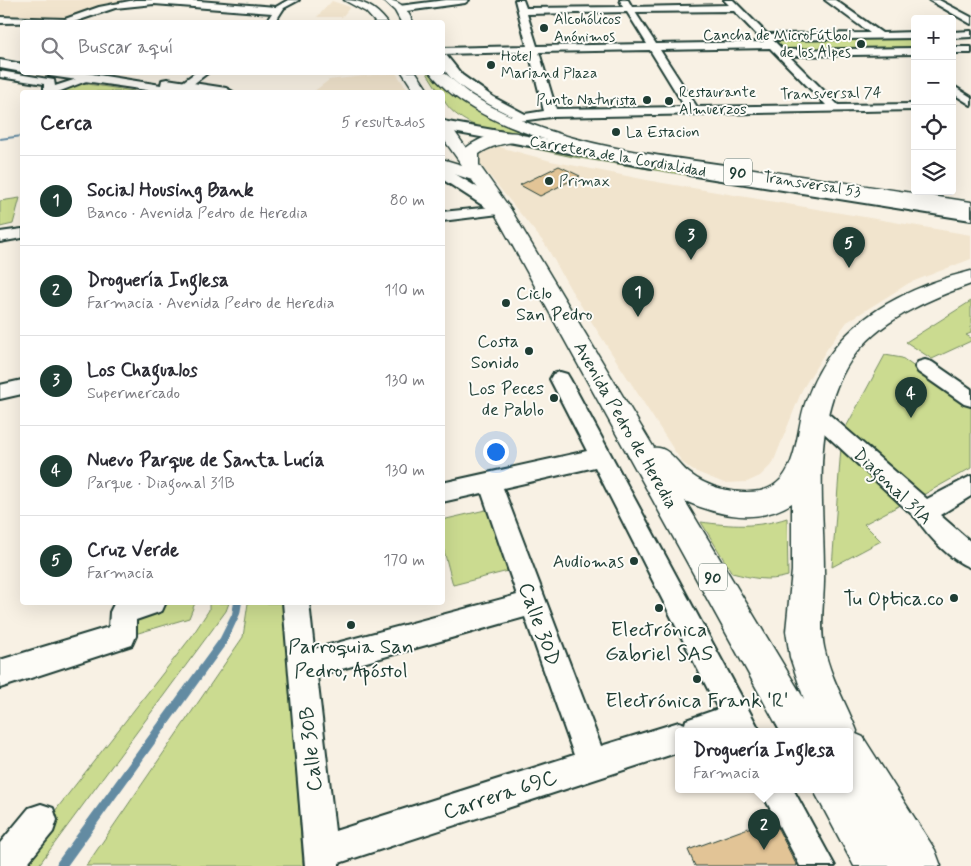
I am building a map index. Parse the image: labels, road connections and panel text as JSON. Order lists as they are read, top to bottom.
{
  "streets": {
    "highway": ["90", "Transversal 53", "Avenida Pedro de Heredia"],
    "main road": ["Carretera de la Cordialidad"],
    "street": [
      "Transversal 74",
      "Diagonal 31A",
      "Calle 30D",
      "Calle 30B",
      "Carrera 69C"
    ]
  },
  "crossings": [
    ["Transversal 74", "Transversal 53"],
    ["Carretera de la Cordialidad", "Transversal 53"],
    ["Calle 30D", "Carrera 69C"],
    ["Calle 30B", "Carrera 69C"]
  ],
  "places": [
    "Alcohólicos Anónimos",
    "Cancha de MicroFútbol de los Alpes",
    "Hotel Mariand Plaza",
    "Punto Naturista",
    "Restaurante Almuerzos",
    "La Estacion",
    "Primax",
    "Ciclo San Pedro",
    "Costa Sonido",
    "Los Peces de Pablo",
    "Audiomas",
    "Tu Optica.co",
    "Electrónica Gabriel SAS",
    "Parroquia San Pedro, Apóstol",
    "Electrónica Frank 'R'"
  ],
  "page": {
    "map_buttons": ["+", "−"],
    "search": "Buscar aquí",
    "heading": ["Cerca", "5 resultados"],
    "list": [
      {
        "mark": "1",
        "name": "Social Housing Bank",
        "note": "Banco · Avenida Pedro de Heredia",
        "value": "80 m"
      },
      {
        "mark": "2",
        "name": "Droguería Inglesa",
        "note": "Farmacia · Avenida Pedro de Heredia",
        "value": "110 m"
      },
      {
        "mark": "3",
        "name": "Los Chagualos",
        "note": "Supermercado",
        "value": "130 m"
      },
      {
        "mark": "4",
        "name": "Nuevo Parque de Santa Lucía",
        "note": "Parque · Diagonal 31B",
        "value": "130 m"
      },
      {
        "mark": "5",
        "name": "Cruz Verde",
        "note": "Farmacia",
        "value": "170 m"
      }
    ],
    "pins": [
      "3",
      "5",
      "1",
      "4",
      "2"
    ],
    "popup": ["Droguería Inglesa", "Farmacia"]
  }
}
